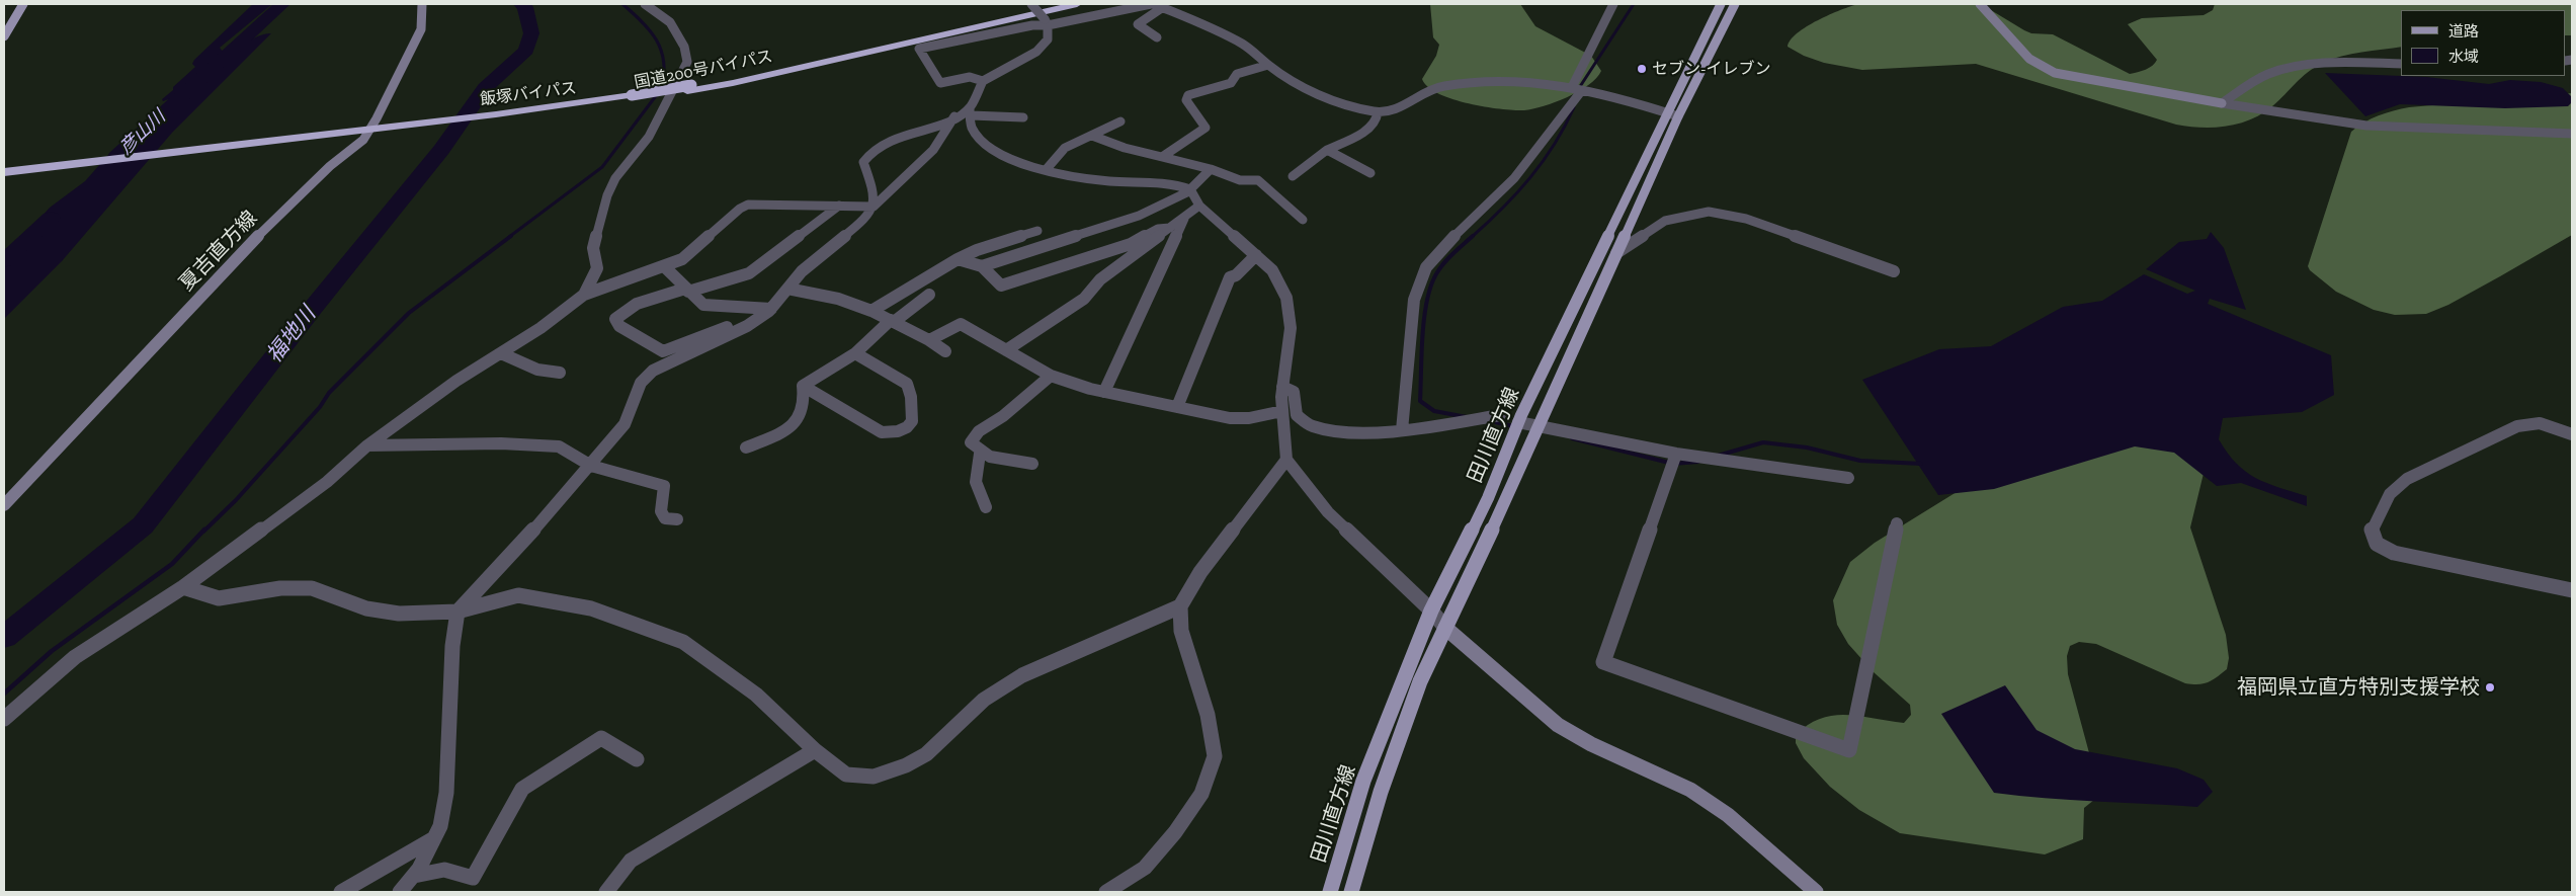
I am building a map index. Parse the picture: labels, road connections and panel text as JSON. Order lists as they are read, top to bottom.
{
  "streets": {
    "highway": ["国道200号バイパス"],
    "main road": ["夏吉直方線", "田川直方線"]
  },
  "crossings": [
    ["国道200号バイパス", "夏吉直方線"]
  ],
  "water": ["彦山川", "福地川"],
  "places": ["セブン-イレブン", "福岡県立直方特別支援学校"],
  "legend": ["道路", "水域"]
}
